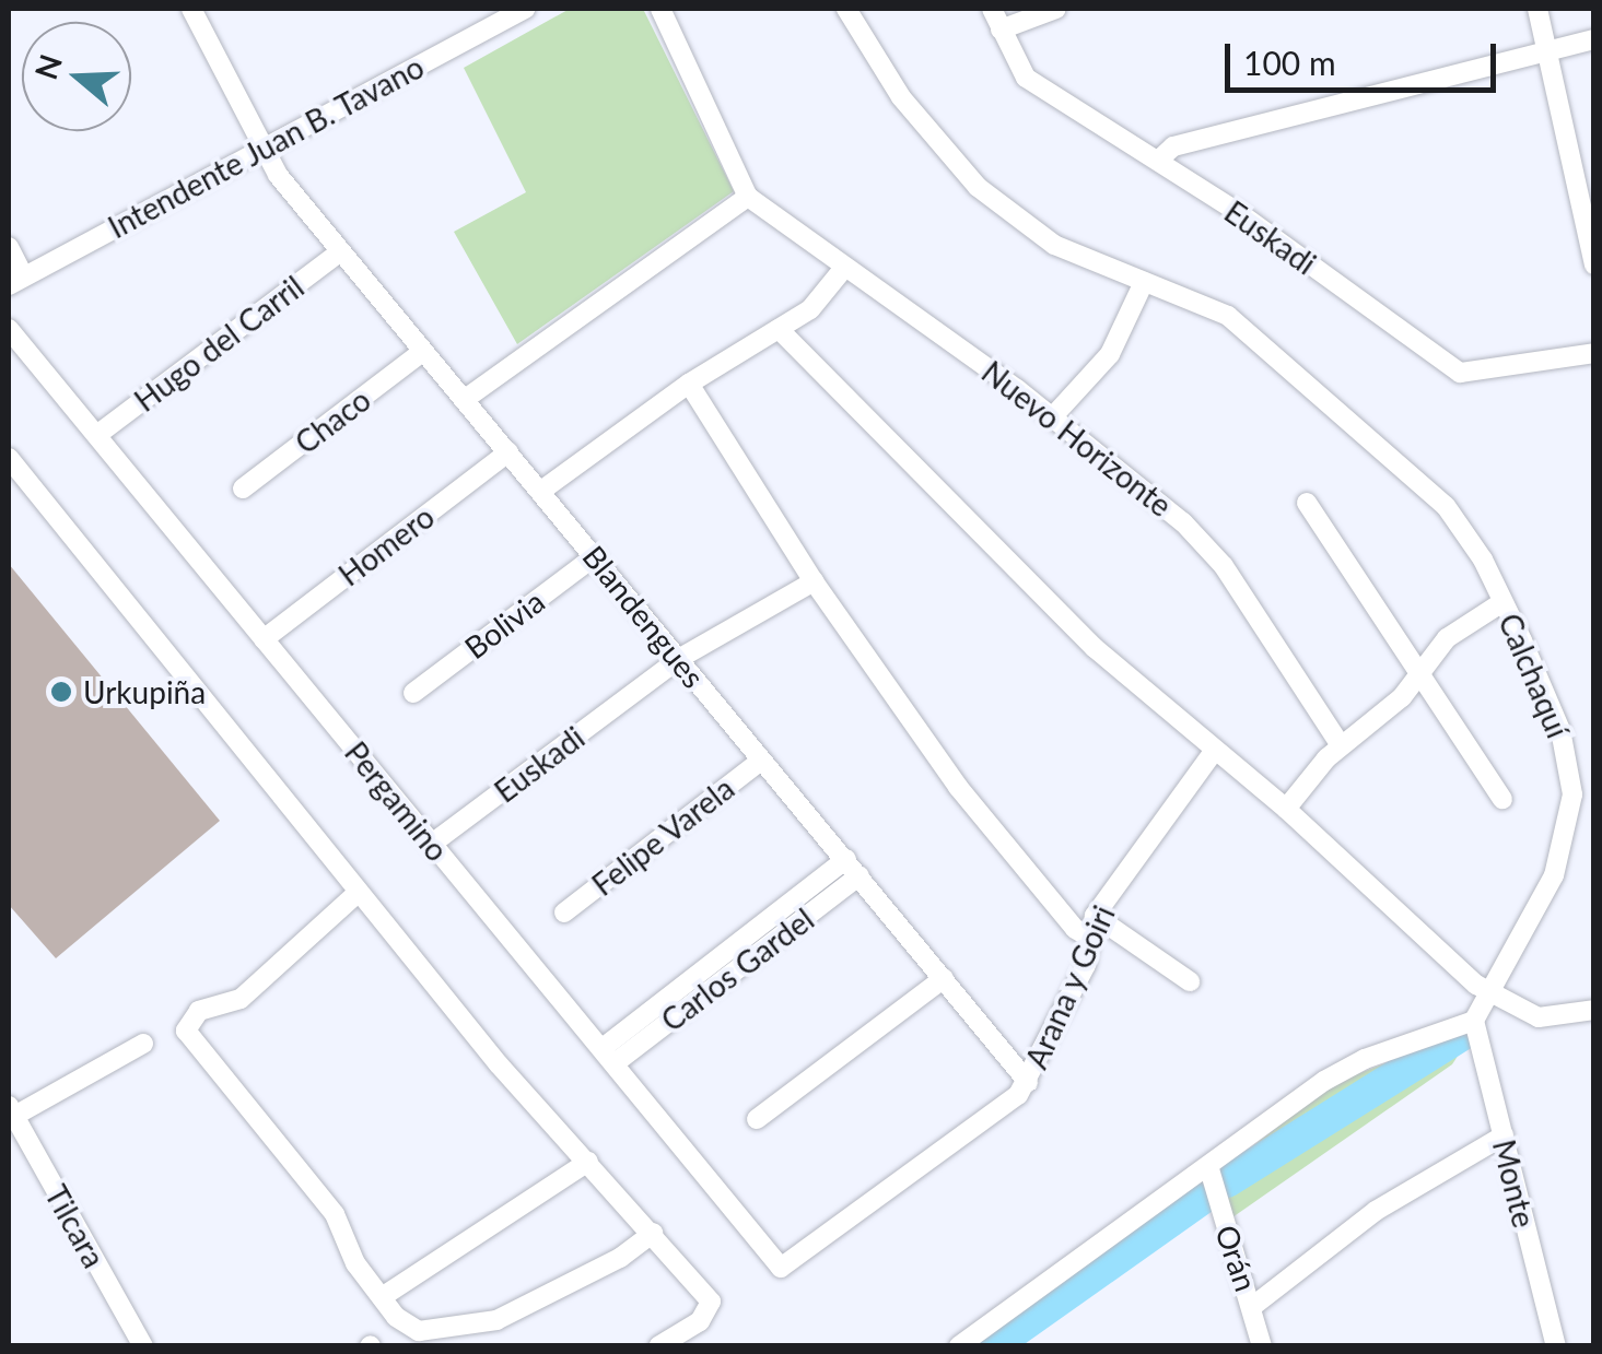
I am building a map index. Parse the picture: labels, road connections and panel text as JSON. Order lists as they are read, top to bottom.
{
  "streets": {
    "street": [
      "Intendente Juan B. Tavano",
      "Euskadi",
      "Hugo del Carril",
      "Chaco",
      "Nuevo Horizonte",
      "Homero",
      "Blandengues",
      "Bolivia",
      "Calchaquí",
      "Pergamino",
      "Felipe Varela",
      "Carlos Gardel",
      "Arana y Goiri",
      "Monte",
      "Tilcara",
      "Orán"
    ]
  },
  "crossings": [
    ["Intendente Juan B. Tavano", "Blandengues"],
    ["Euskadi", "Blandengues"],
    ["Euskadi", "Pergamino"],
    ["Hugo del Carril", "Blandengues"],
    ["Hugo del Carril", "Pergamino"],
    ["Chaco", "Blandengues"],
    ["Homero", "Blandengues"],
    ["Homero", "Pergamino"],
    ["Blandengues", "Bolivia"],
    ["Blandengues", "Felipe Varela"],
    ["Blandengues", "Carlos Gardel"],
    ["Blandengues", "Arana y Goiri"],
    ["Calchaquí", "Monte"],
    ["Pergamino", "Carlos Gardel"],
    ["Pergamino", "Arana y Goiri"]
  ],
  "places": ["Urkupiña"],
  "scale_bar": "100 m",
  "north": "left"
}
